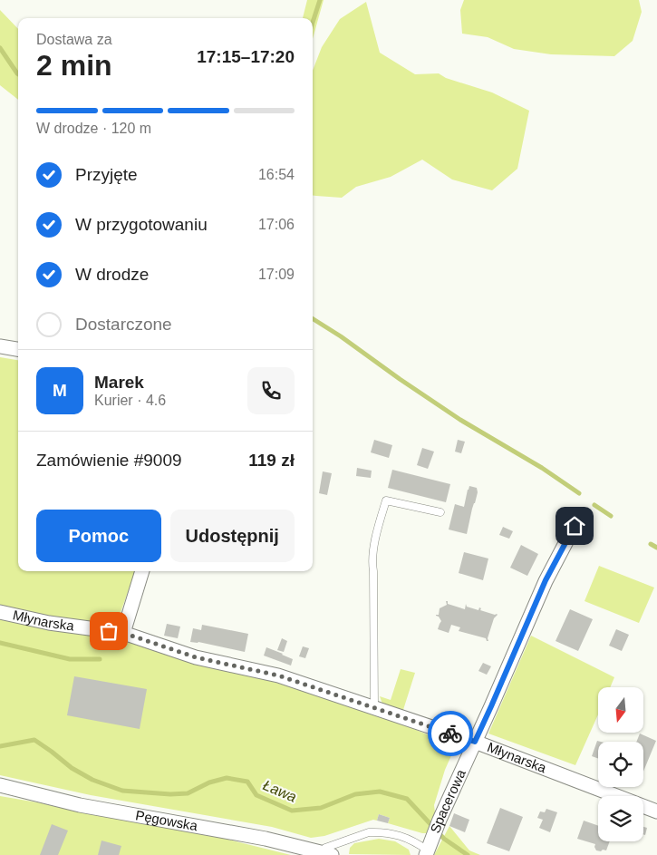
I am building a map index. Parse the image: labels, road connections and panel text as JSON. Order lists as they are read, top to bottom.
{
  "streets": {
    "street": ["Młynarska", "Spacerowa", "Pęgowska"]
  },
  "crossings": [
    ["Młynarska", "Spacerowa"]
  ],
  "water": ["Ława"],
  "north": "bottom",
  "page": {
    "heading": ["2 min", "Dostawa za", "17:15–17:20"],
    "panel": [
      "Marek",
      "Kurier · 4.6",
      "Zamówienie #9009",
      "119 zł"
    ],
    "bar": "W drodze · 120 m",
    "list": [
      ["Przyjęte", "16:54"],
      ["W przygotowaniu", "17:06"],
      ["W drodze", "17:09"],
      "Dostarczone"
    ],
    "round": "M",
    "buttons": ["Pomoc", "Udostępnij"]
  }
}
